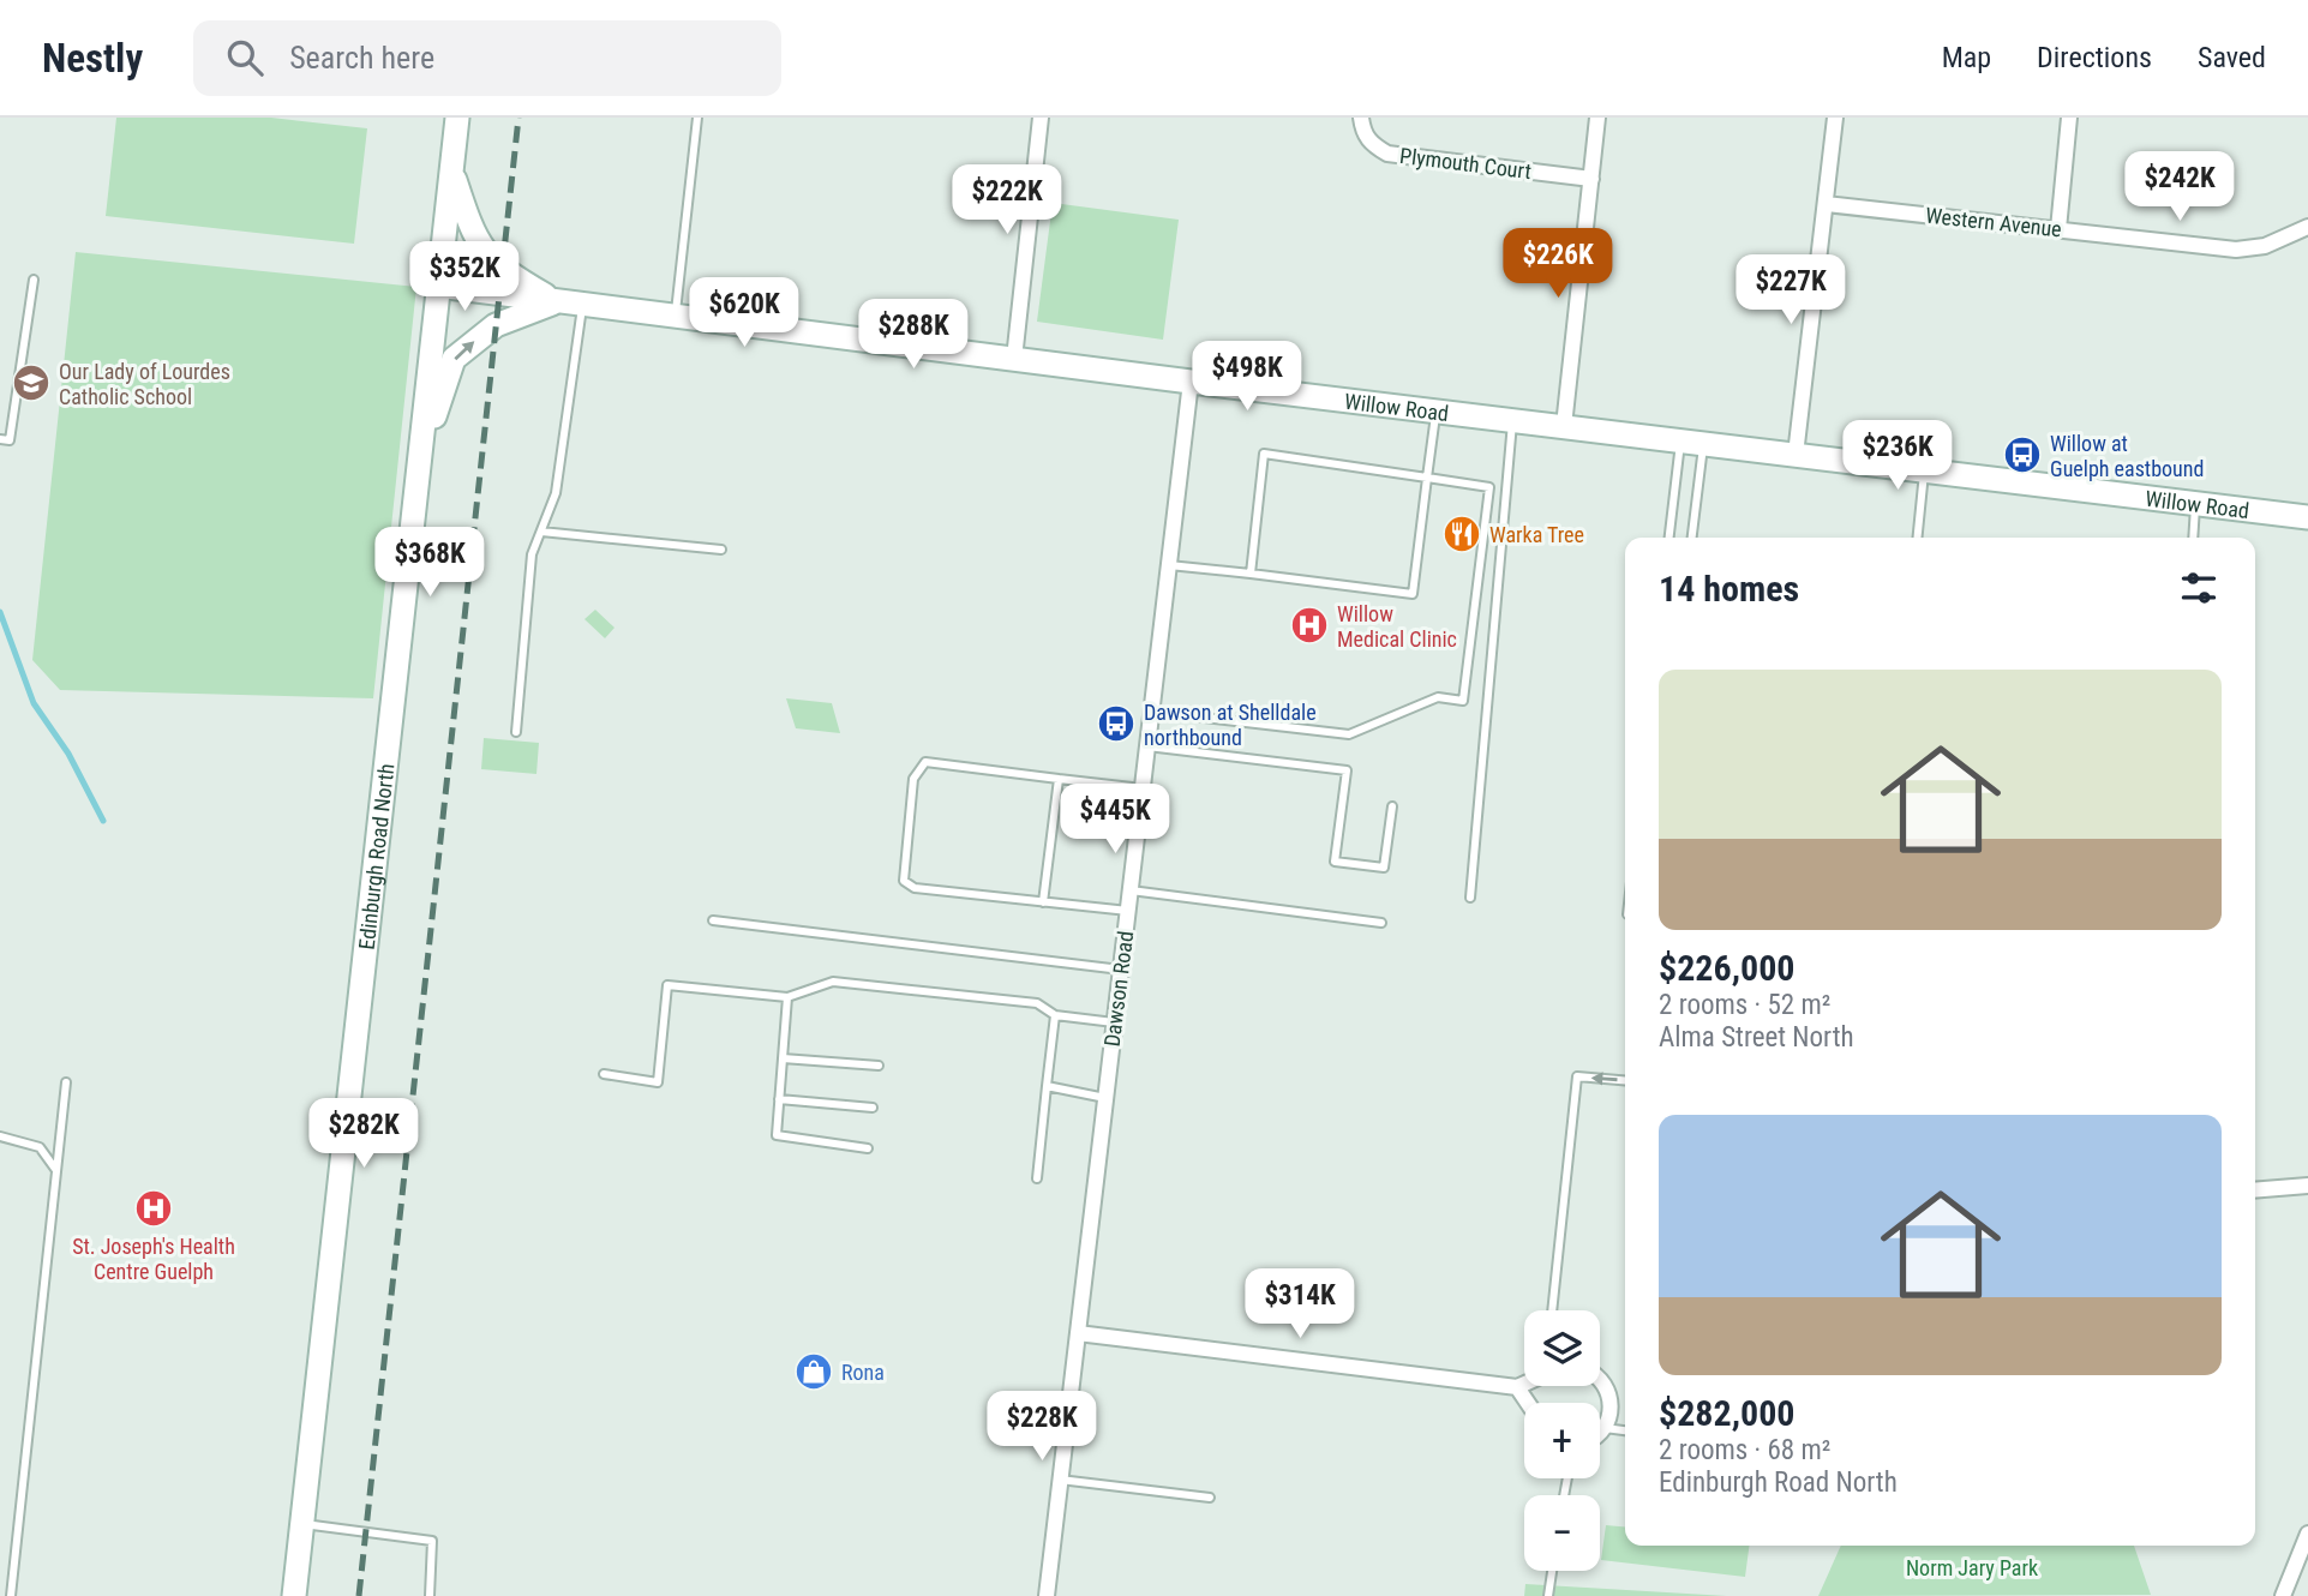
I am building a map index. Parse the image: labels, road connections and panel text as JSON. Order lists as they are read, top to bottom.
{
  "streets": {
    "main road": ["Willow Road", "Edinburgh Road North"],
    "street": ["Plymouth Court", "Western Avenue", "Dawson Road"]
  },
  "crossings": [
    ["Willow Road", "Edinburgh Road North"],
    ["Willow Road", "Dawson Road"]
  ],
  "parks": ["Norm Jary Park"],
  "places": {
    "school or university": ["Our Lady of Lourdes Catholic School"],
    "bus stop": ["Willow at Guelph eastbound", "Dawson at Shelldale northbound"],
    "restaurant": ["Warka Tree"],
    "hospital": ["Willow Medical Clinic", "St. Joseph's Health Centre Guelph"],
    "shop": ["Rona"]
  },
  "page": {
    "header": "Nestly",
    "search": "Search here",
    "nav": ["Map", "Directions", "Saved"],
    "price": [
      "$242K",
      "$222K",
      "$226K",
      "$352K",
      "$227K",
      "$620K",
      "$288K",
      "$498K",
      "$236K",
      "$368K",
      "$445K",
      "$282K",
      "$314K",
      "$228K"
    ],
    "heading": "14 homes",
    "list": [
      {
        "name": "$226,000",
        "note": "2 rooms · 52 m² · Alma Street North"
      },
      {
        "name": "$282,000",
        "note": "2 rooms · 68 m² · Edinburgh Road North"
      }
    ],
    "map_buttons": ["+", "−"]
  }
}
